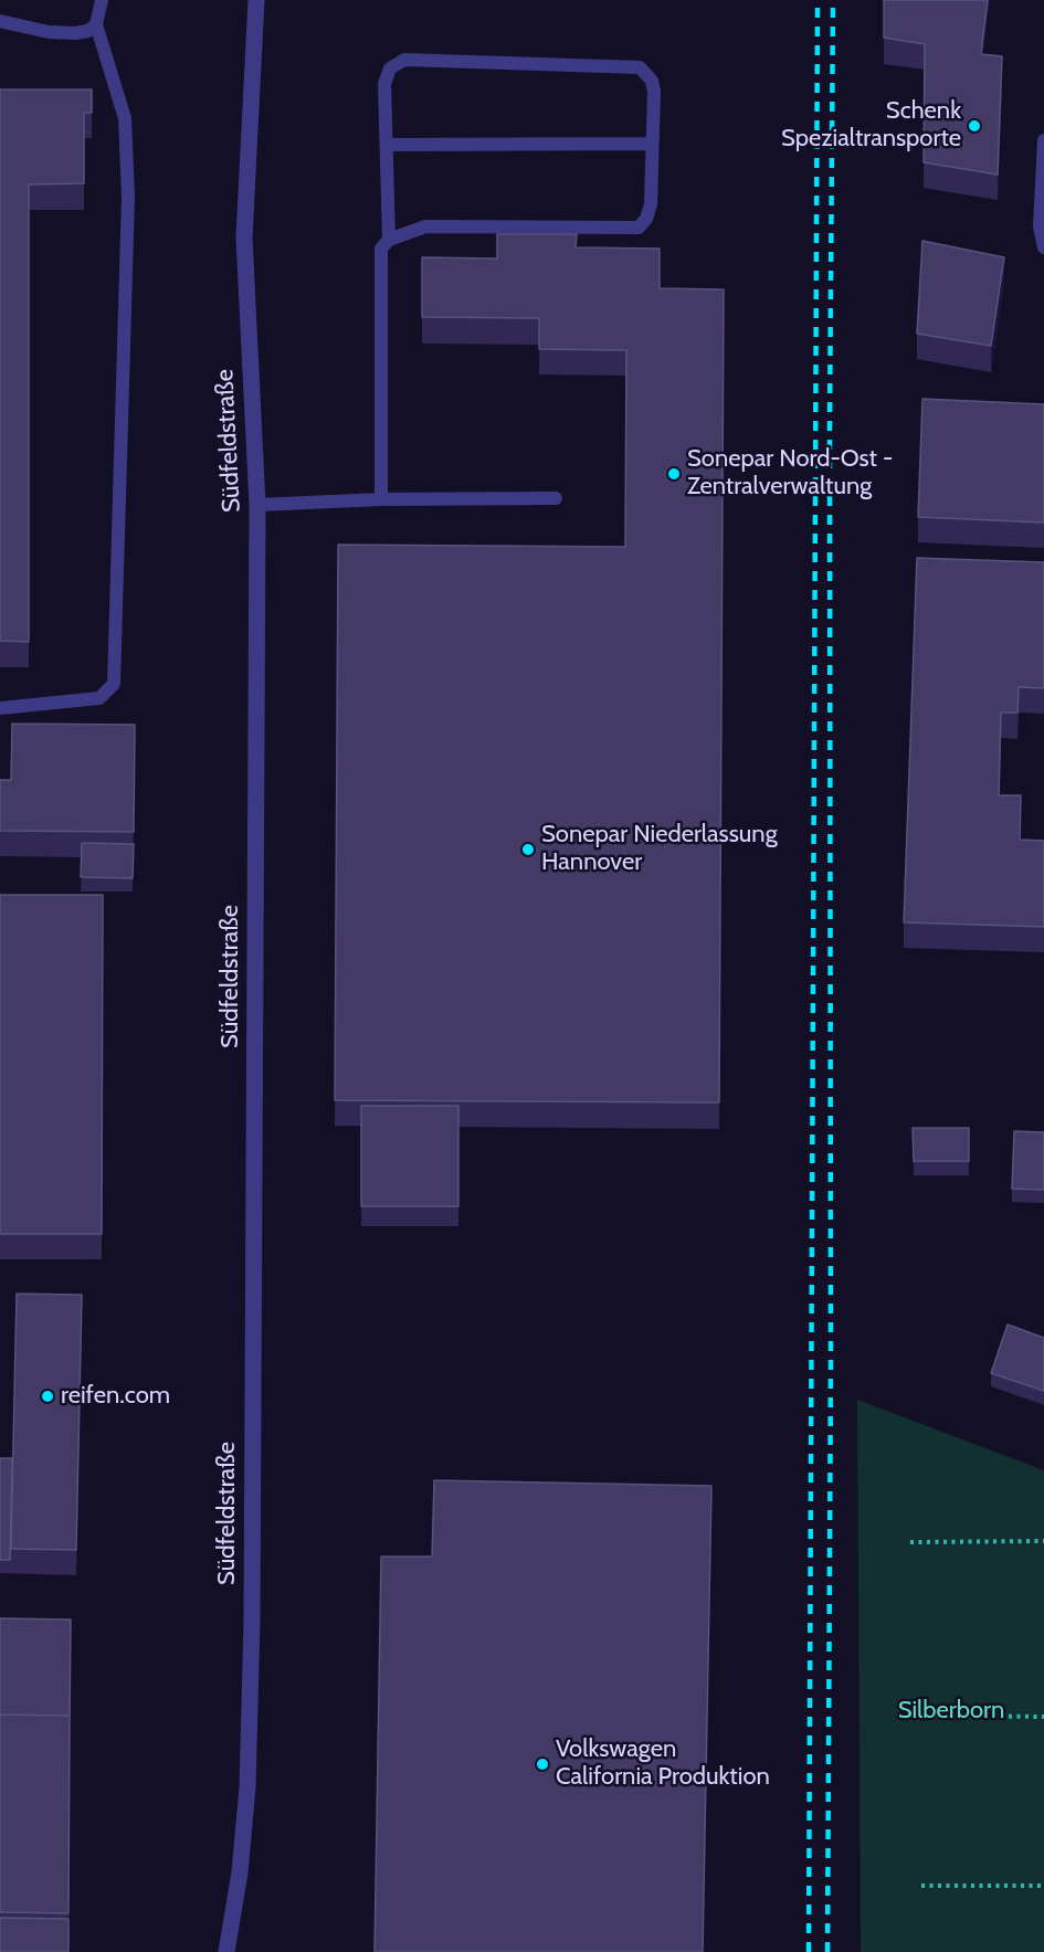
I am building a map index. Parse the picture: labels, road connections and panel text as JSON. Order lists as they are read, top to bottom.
{
  "streets": {
    "street": ["Südfeldstraße"]
  },
  "parks": ["Silberborn"],
  "places": [
    "Schenk Spezialtransporte",
    "Sonepar Nord-Ost - Zentralverwaltung",
    "Sonepar Niederlassung Hannover",
    "reifen.com",
    "Volkswagen California Produktion"
  ]
}
